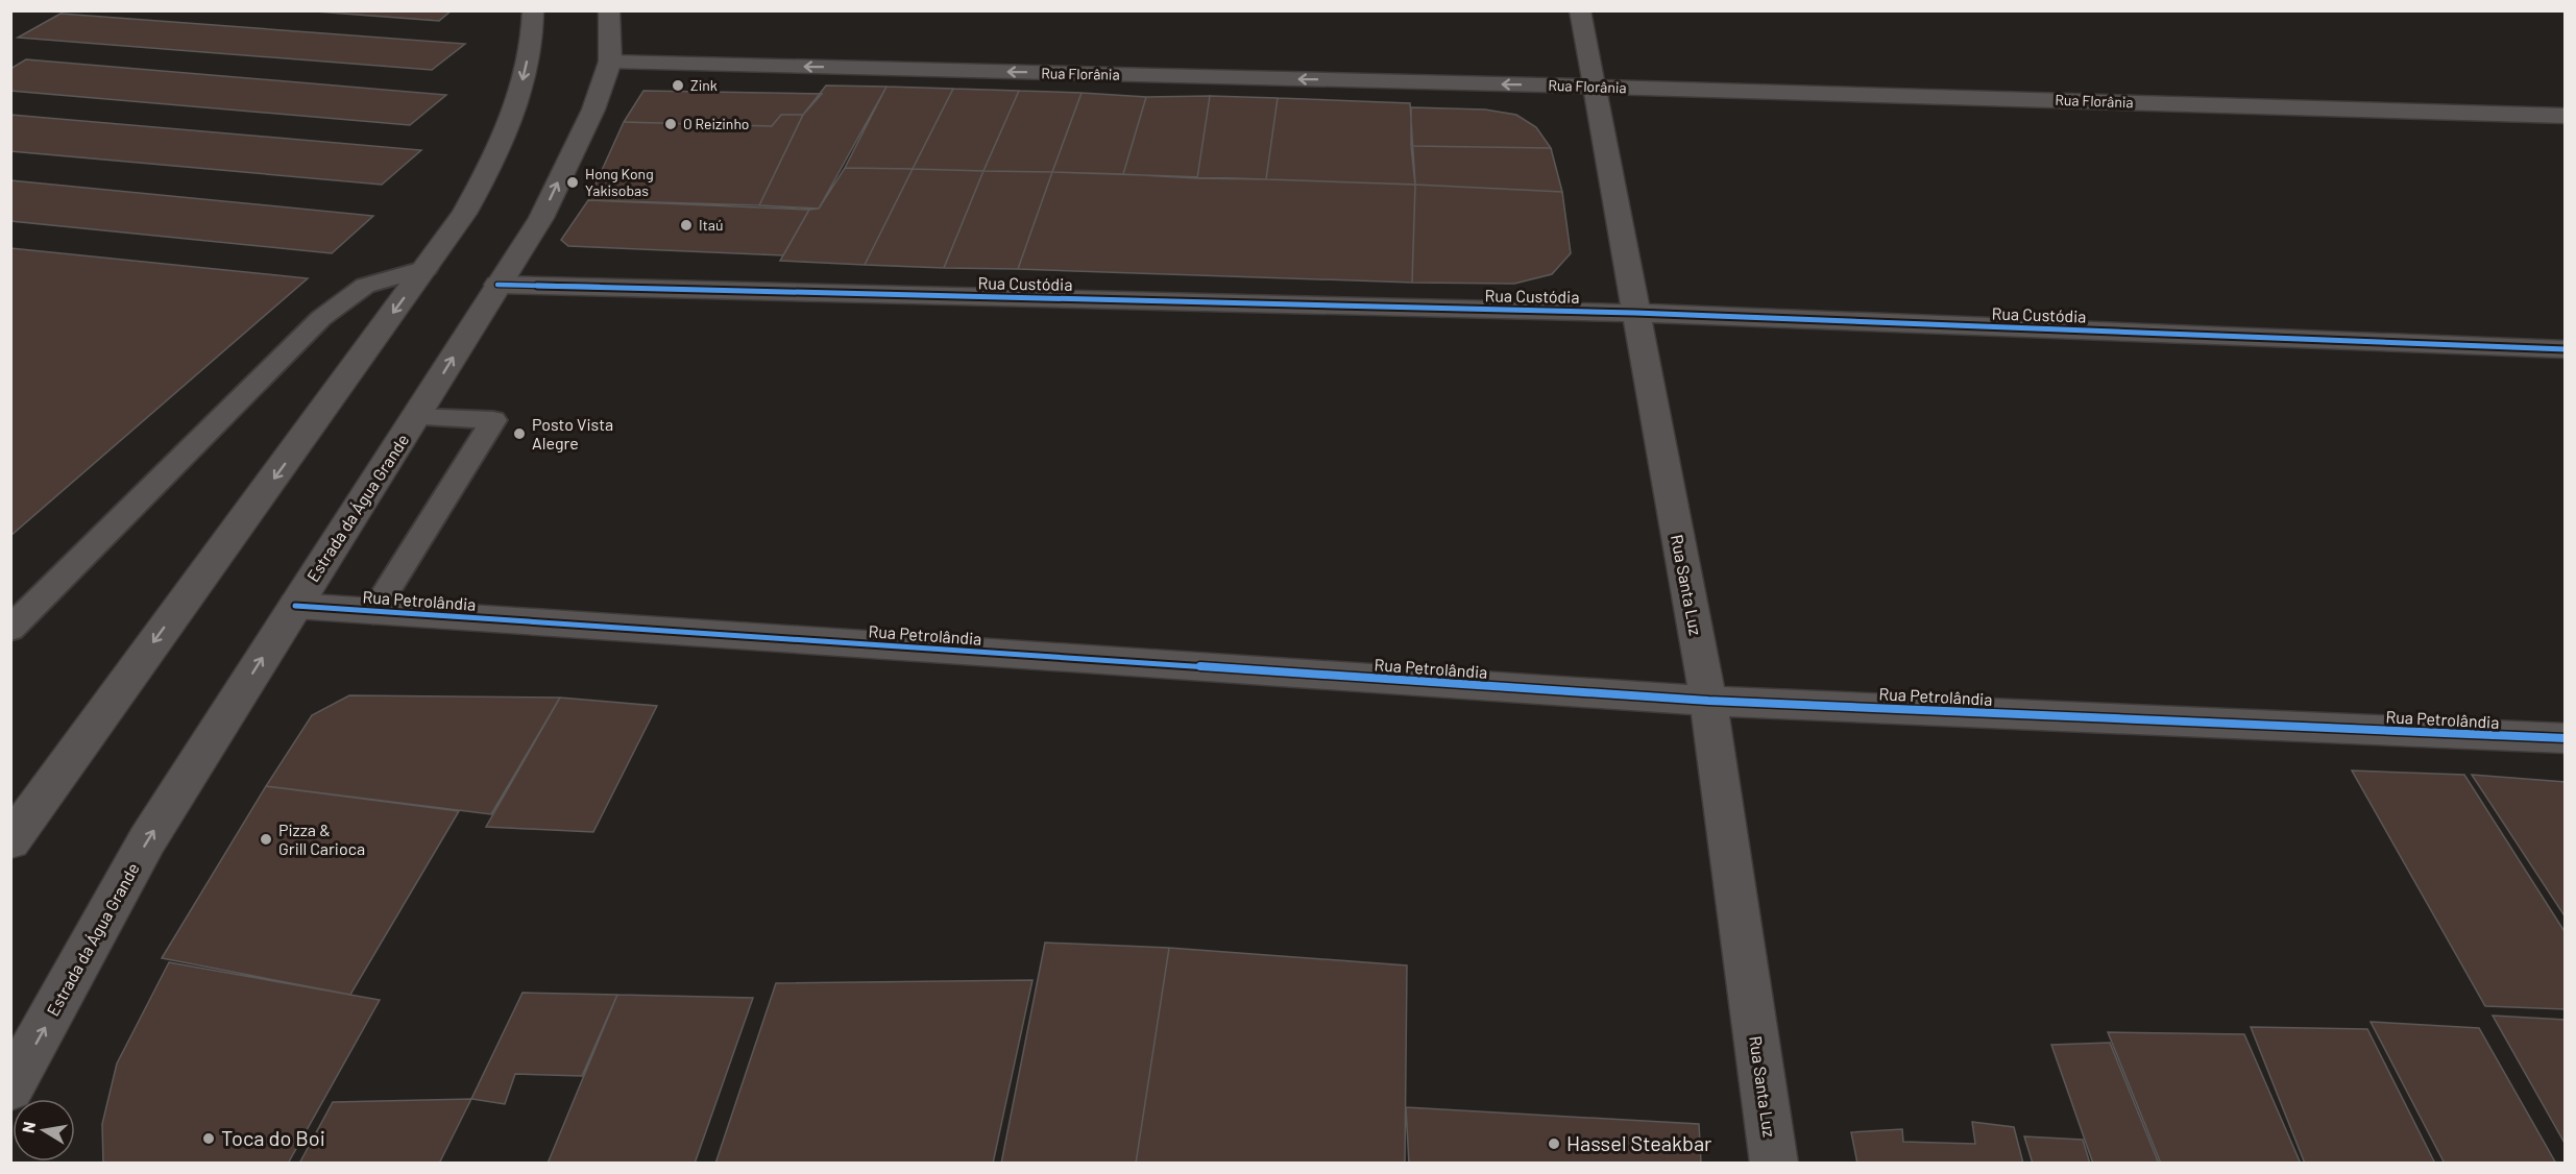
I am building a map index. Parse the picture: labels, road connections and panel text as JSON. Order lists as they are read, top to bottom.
{
  "streets": {
    "street": [
      "Rua Florânia",
      "Rua Custódia",
      "Estrada da Água Grande",
      "Rua Santa Luz",
      "Rua Petrolândia"
    ]
  },
  "crossings": [
    ["Rua Florânia", "Estrada da Água Grande"],
    ["Rua Florânia", "Rua Santa Luz"],
    ["Rua Custódia", "Estrada da Água Grande"],
    ["Rua Custódia", "Rua Santa Luz"],
    ["Estrada da Água Grande", "Rua Petrolândia"],
    ["Rua Santa Luz", "Rua Petrolândia"]
  ],
  "one_way": ["Rua Florânia"],
  "places": [
    "Zink",
    "O Reizinho",
    "Hong Kong Yakisobas",
    "Itaú",
    "Posto Vista Alegre",
    "Pizza & Grill Carioca",
    "Toca do Boi",
    "Hassel Steakbar"
  ],
  "north": "left"
}
